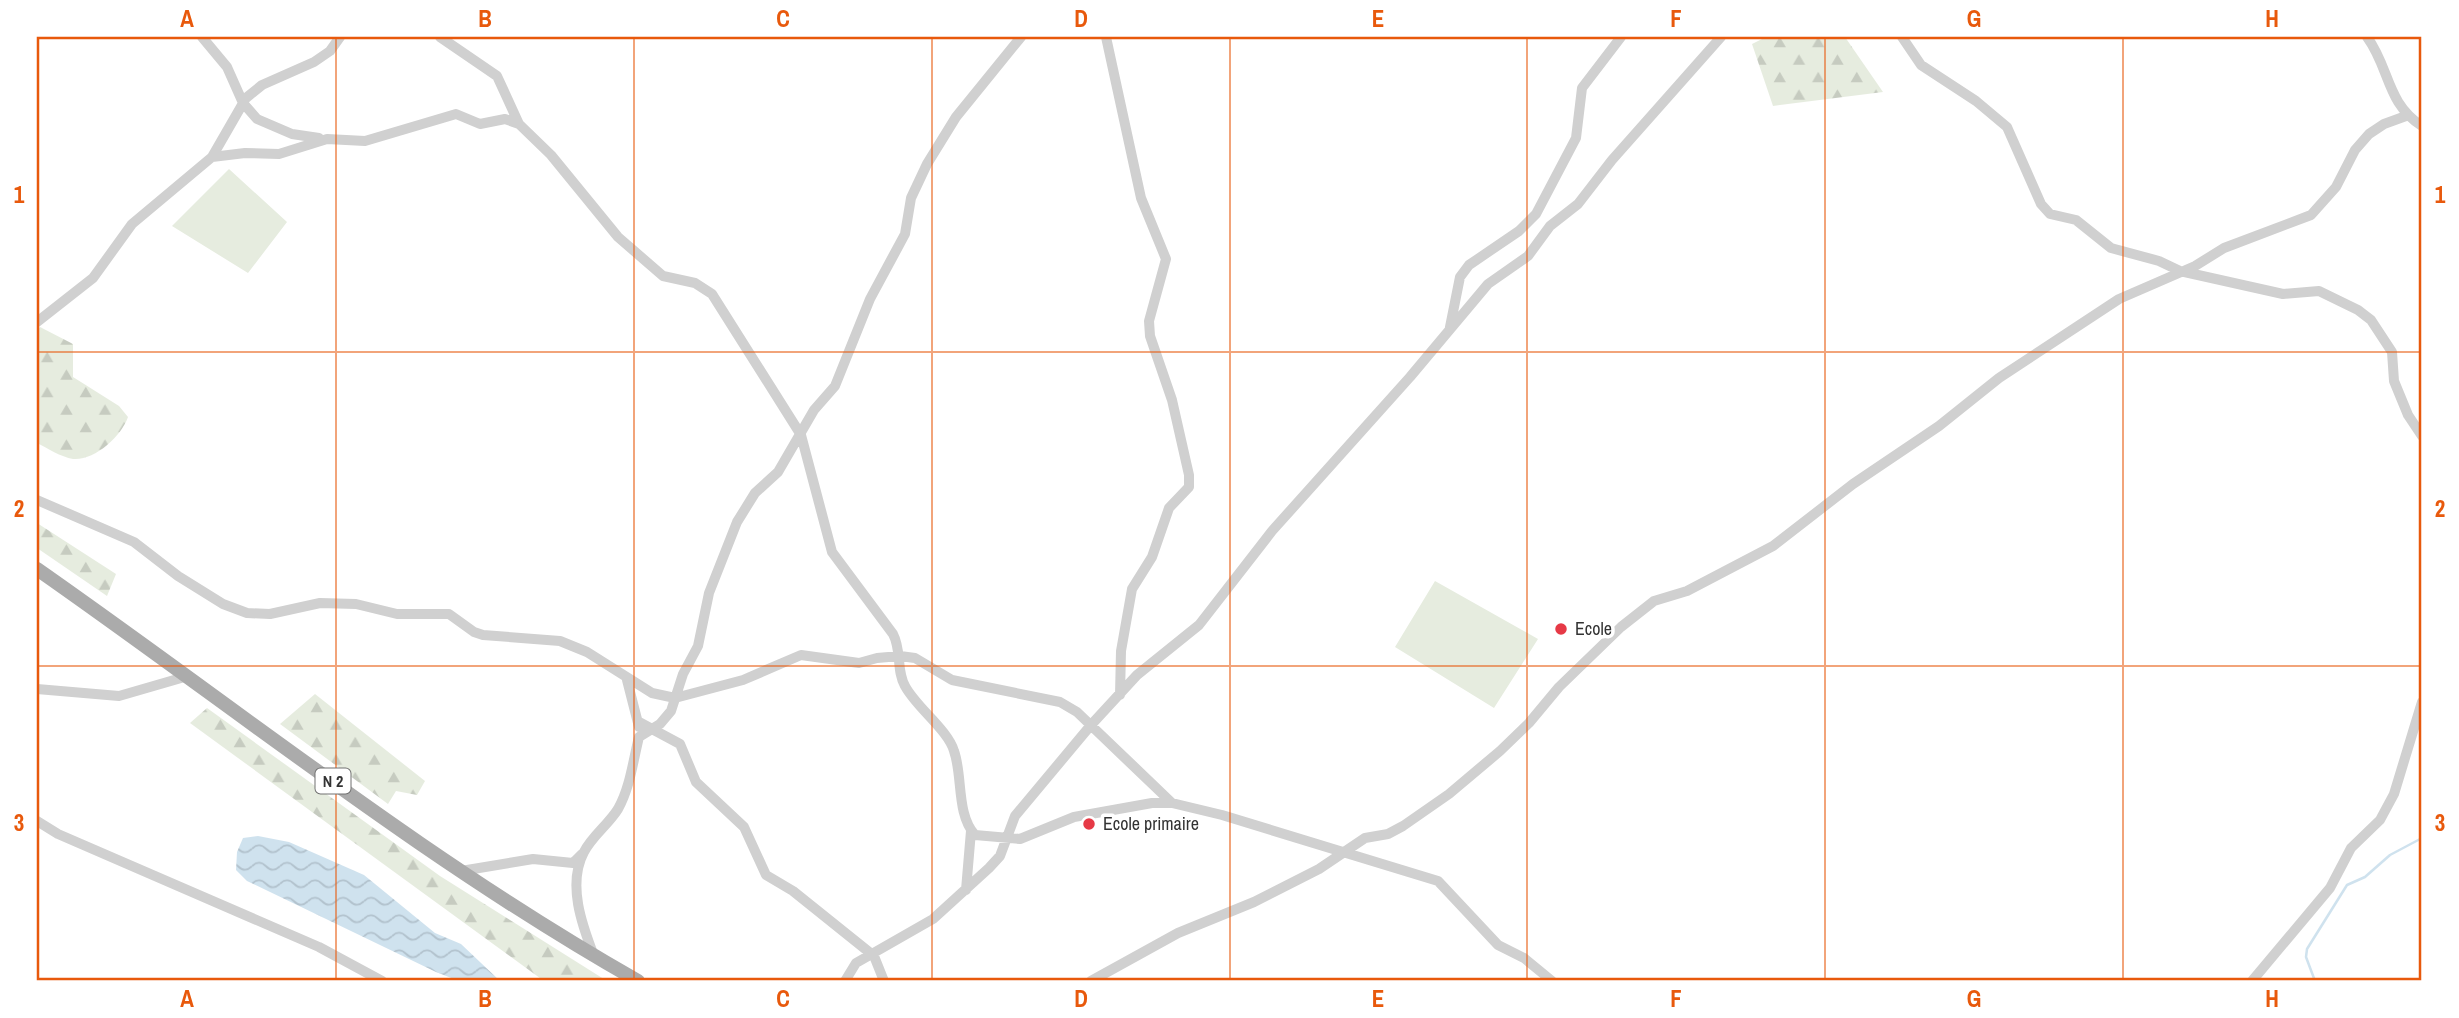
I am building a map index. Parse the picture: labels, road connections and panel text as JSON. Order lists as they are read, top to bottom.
{
  "streets": {
    "main road": ["N 2"]
  },
  "places": ["Ecole", "Ecole primaire"],
  "grid": {
    "columns": [
      "A",
      "B",
      "C",
      "D",
      "E",
      "F",
      "G",
      "H"
    ],
    "rows": ["1", "2", "3"]
  }
}
